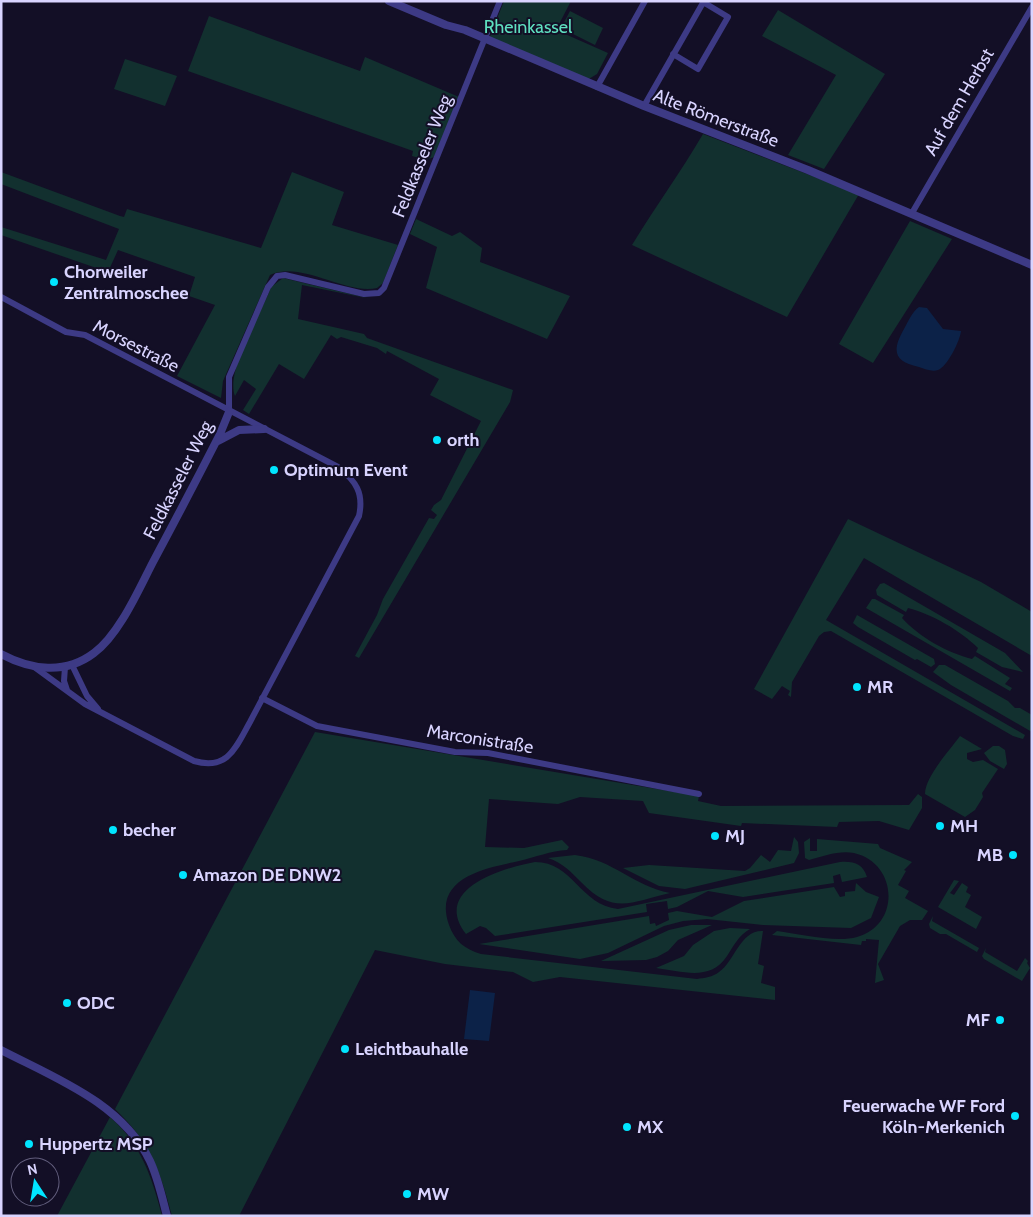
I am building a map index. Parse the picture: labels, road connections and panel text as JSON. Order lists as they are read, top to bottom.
{
  "streets": {
    "street": [
      "Auf dem Herbst",
      "Alte Römerstraße",
      "Feldkasseler Weg",
      "Morsestraße",
      "Marconistraße"
    ]
  },
  "crossings": [
    ["Auf dem Herbst", "Alte Römerstraße"],
    ["Alte Römerstraße", "Feldkasseler Weg"],
    ["Feldkasseler Weg", "Morsestraße"]
  ],
  "parks": ["Rheinkassel"],
  "places": [
    "Chorweiler Zentralmoschee",
    "orth",
    "Optimum Event",
    "MR",
    "MH",
    "becher",
    "MJ",
    "MB",
    "Amazon DE DNW2",
    "ODC",
    "MF",
    "Leichtbauhalle",
    "Feuerwache WF Ford Köln-Merkenich",
    "MX",
    "Huppertz MSP",
    "MW"
  ],
  "north": "top"
}
